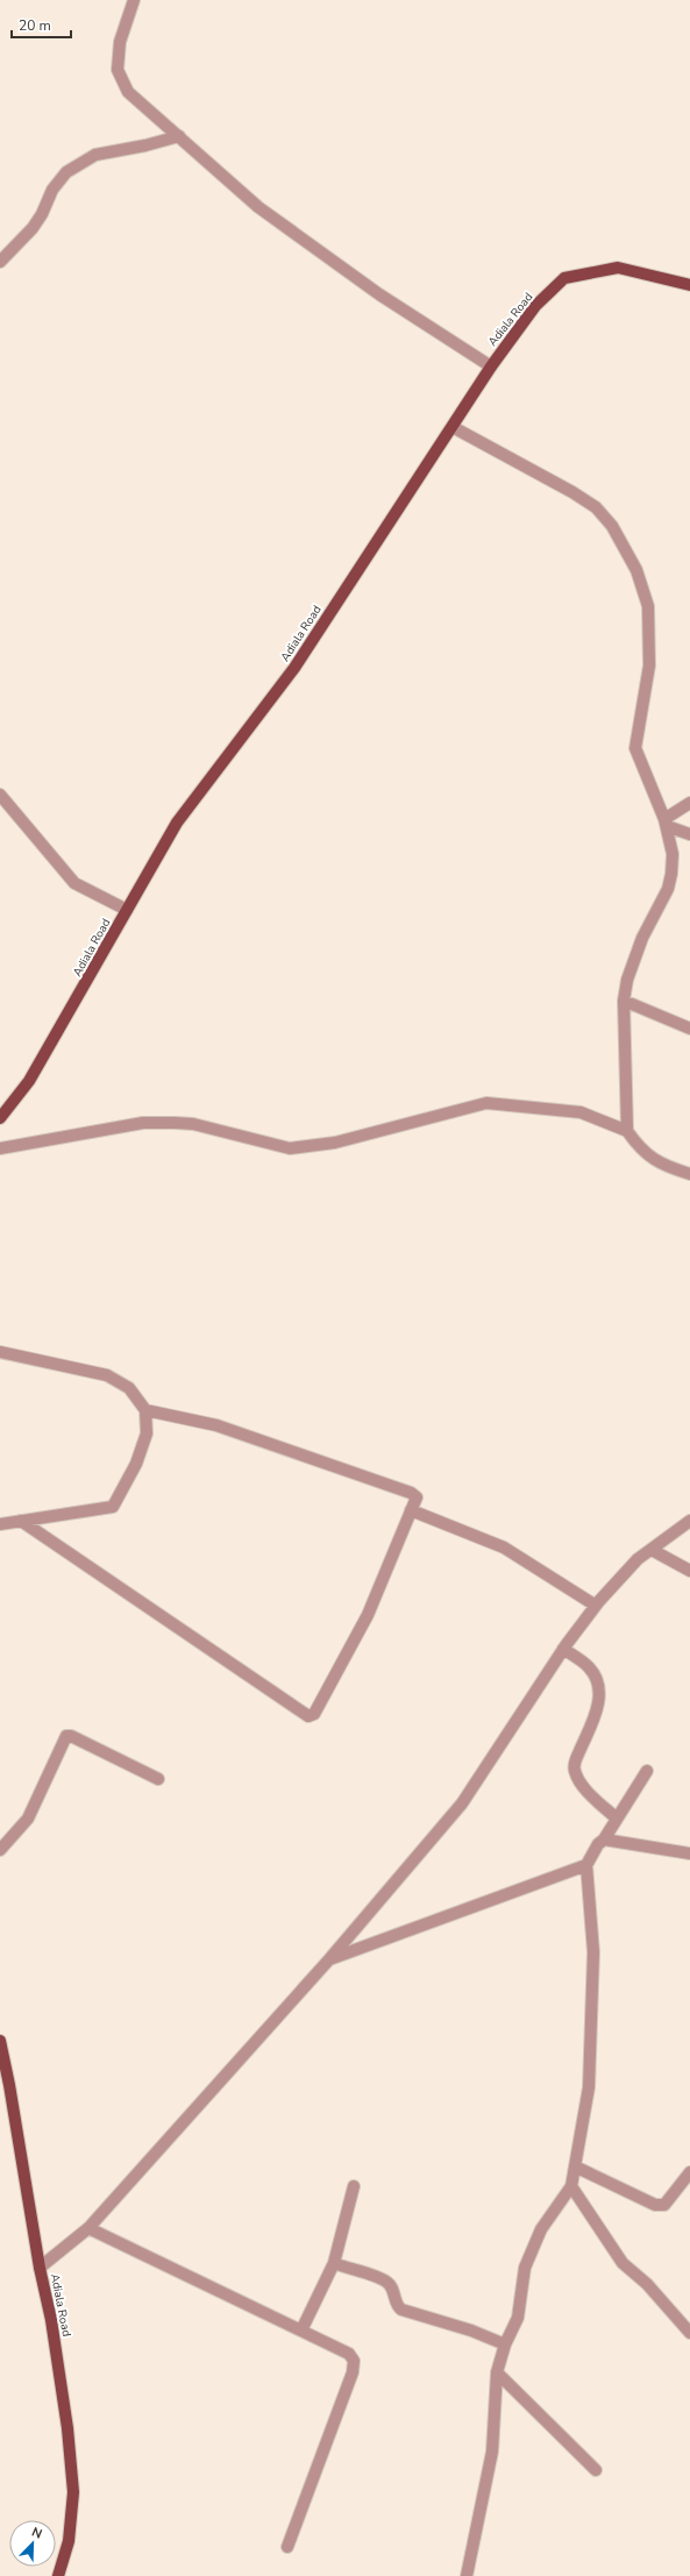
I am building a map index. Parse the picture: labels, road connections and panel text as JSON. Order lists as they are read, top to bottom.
{
  "streets": {
    "main road": ["Adiala Road"]
  },
  "scale_bar": "20 m",
  "north": "top right"
}
